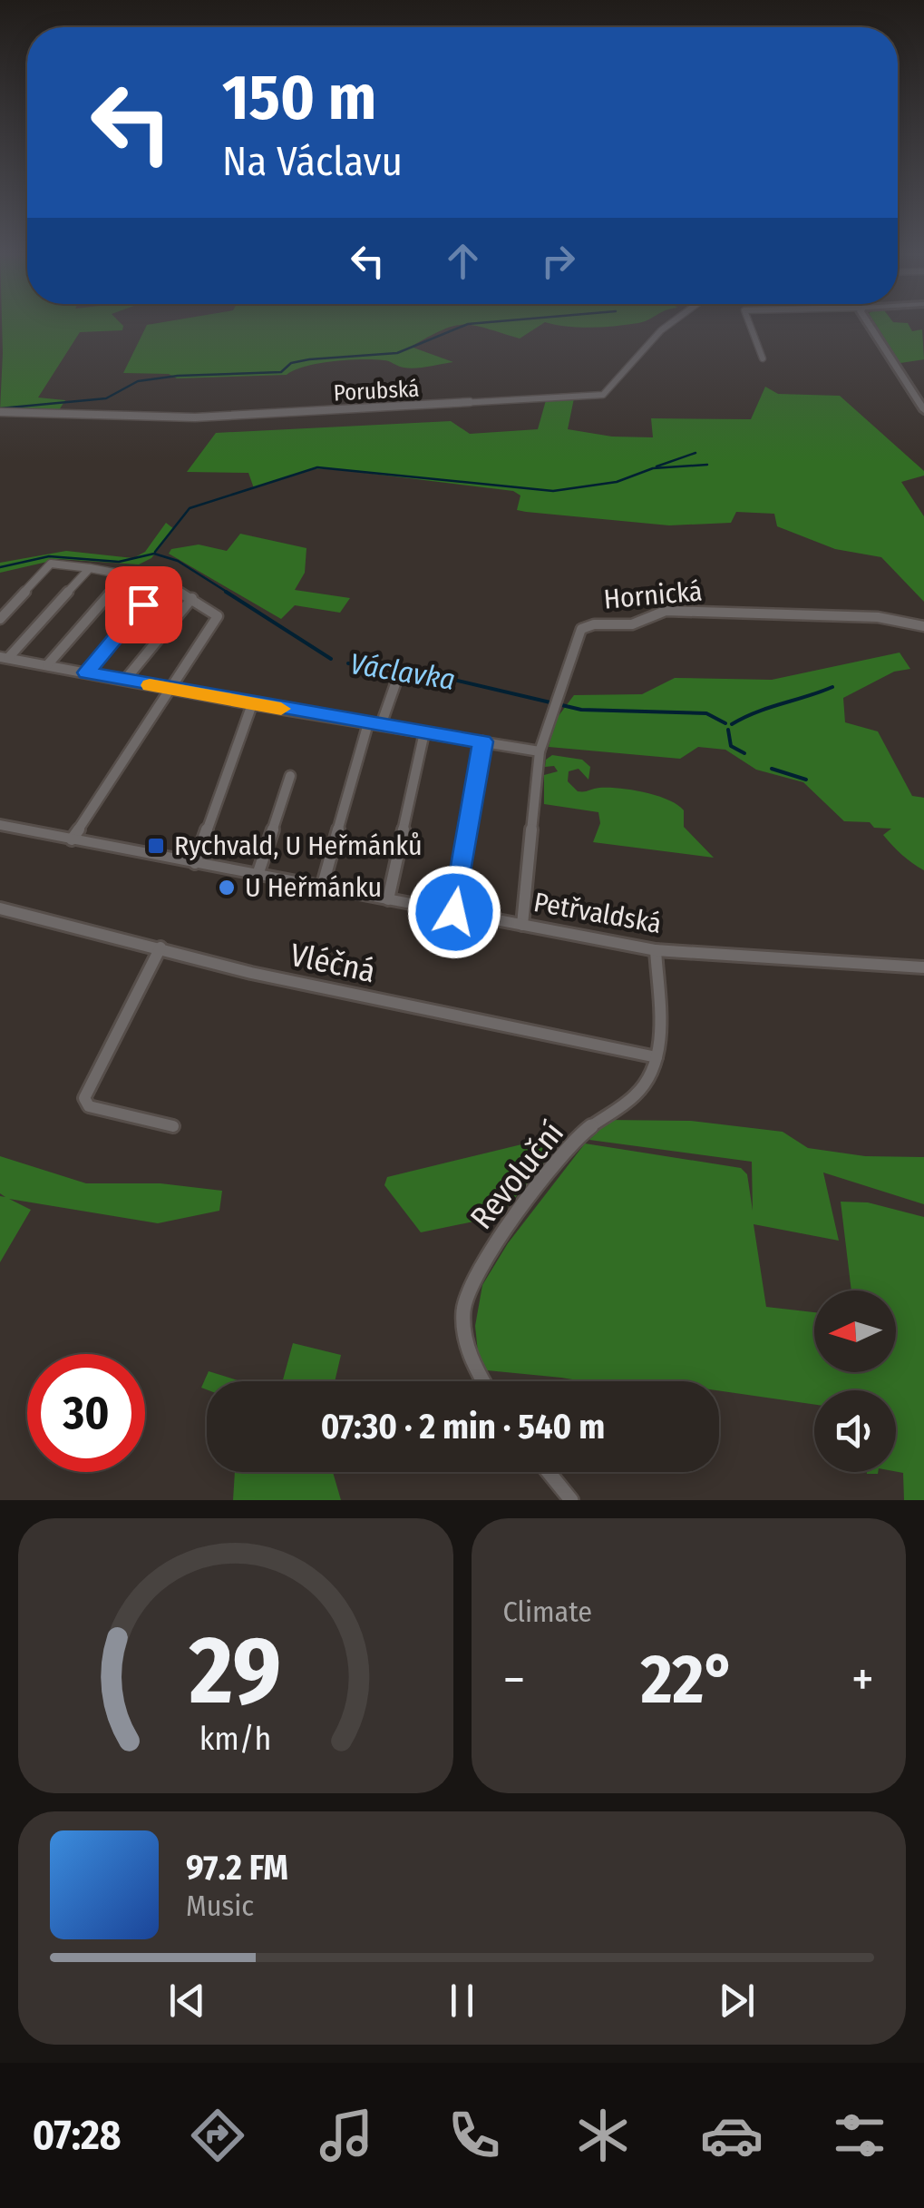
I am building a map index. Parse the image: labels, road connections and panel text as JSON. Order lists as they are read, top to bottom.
{
  "streets": {
    "street": [
      "Porubská",
      "Hornická",
      "Petřvaldská",
      "Vléčná",
      "Revoluční"
    ]
  },
  "crossings": [
    ["Hornická", "Petřvaldská"],
    ["Vléčná", "Revoluční"]
  ],
  "water": ["Václavka"],
  "places": {
    "transit": ["Rychvald, U Heřmánků"],
    "other": ["U Heřmánku"]
  },
  "north": "left",
  "page": {
    "turn": ["150 m", "Na Václavu"],
    "limit": "30",
    "trip": "07:30 · 2 min · 540 m",
    "tile": "Climate",
    "heat": ["−", "22°", "+"],
    "song": ["97.2 FM", "Music"],
    "tabs": "07:28",
    "gauge": ["29", "km/h"]
  }
}
